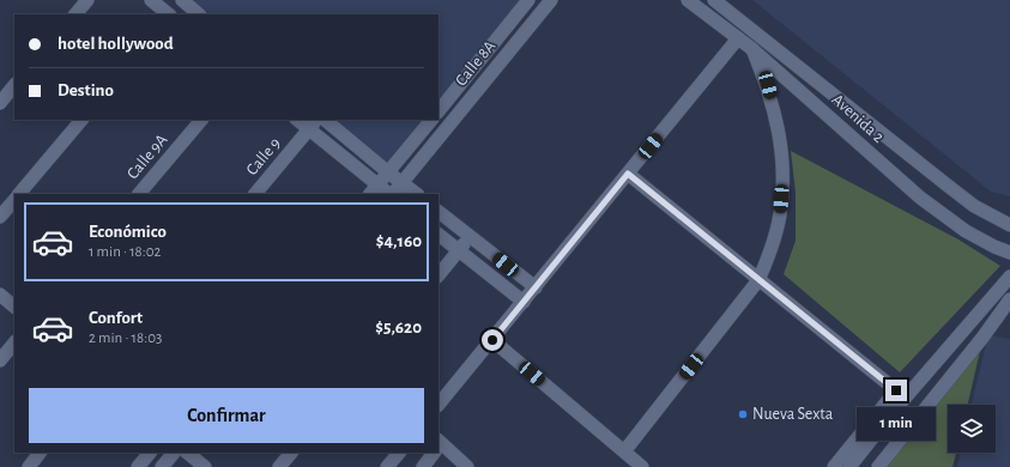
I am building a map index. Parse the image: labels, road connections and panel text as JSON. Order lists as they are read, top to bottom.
{
  "streets": {
    "street": [
      "Calle 8A",
      "Avenida 2",
      "Calle 9A",
      "Calle 9"
    ]
  },
  "places": ["Nueva Sexta"],
  "page": {
    "banner": ["hotel hollywood", "Destino"],
    "list": [
      {
        "name": "Económico",
        "note": "1 min · 18:02",
        "value": "$4,160"
      },
      {
        "name": "Confort",
        "note": "2 min · 18:03",
        "value": "$5,620"
      }
    ],
    "buttons": "Confirmar",
    "bubble": "1 min"
  }
}
